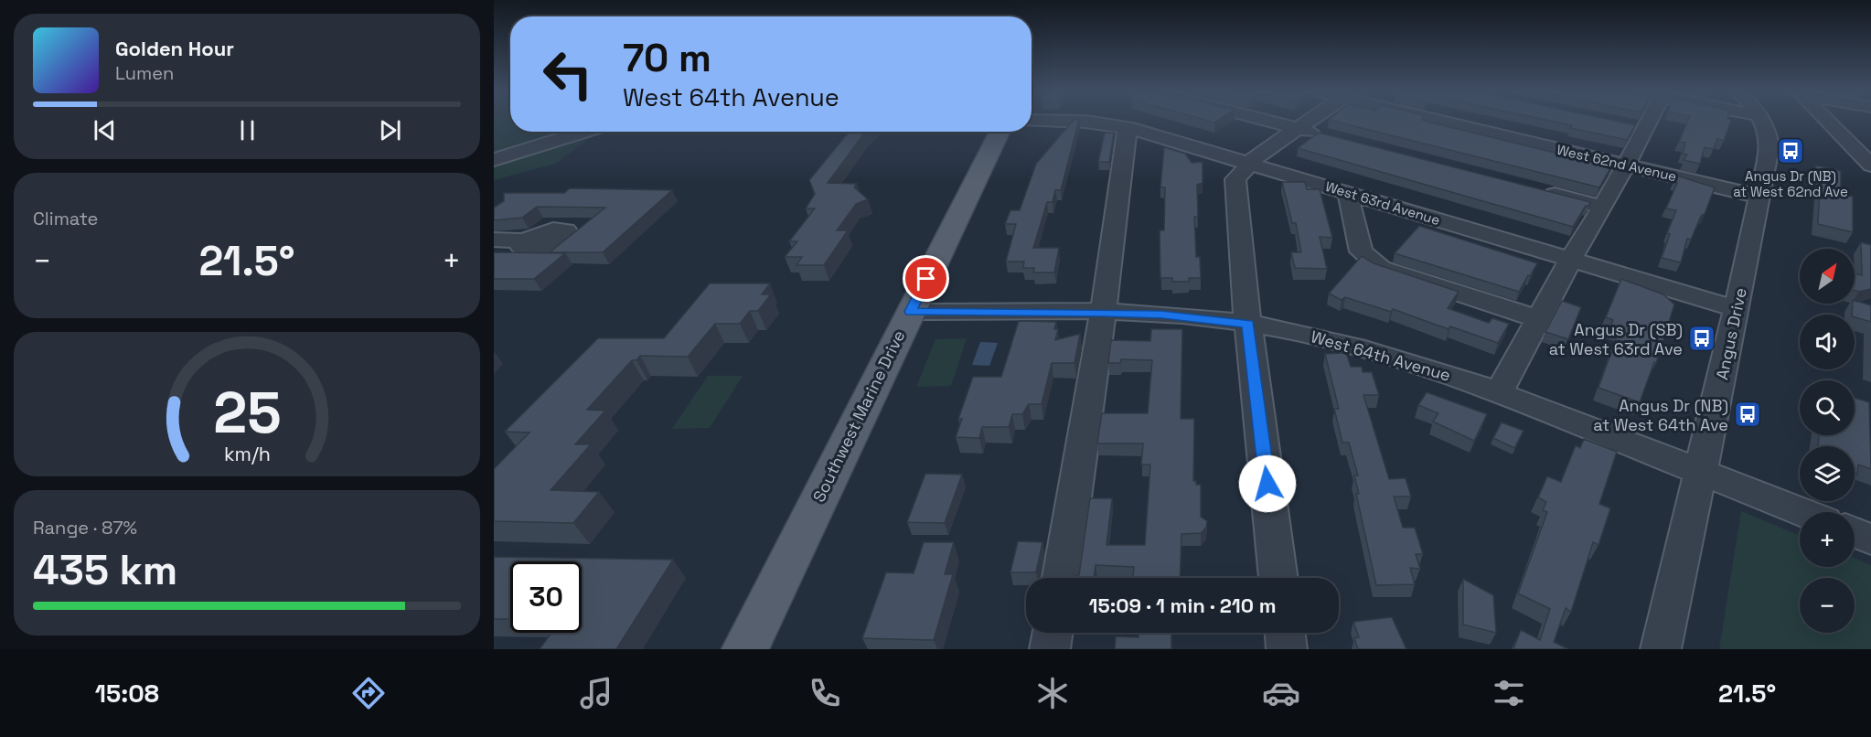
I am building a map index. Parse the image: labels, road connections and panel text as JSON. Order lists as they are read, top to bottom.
{
  "streets": {
    "main road": ["Southwest Marine Drive"],
    "street": [
      "West 62nd Avenue",
      "West 63rd Avenue",
      "Angus Drive",
      "West 64th Avenue"
    ]
  },
  "crossings": [
    ["West 62nd Avenue", "Angus Drive"],
    ["West 63rd Avenue", "Angus Drive"],
    ["Angus Drive", "West 64th Avenue"],
    ["West 64th Avenue", "Southwest Marine Drive"]
  ],
  "places": {
    "bus stop": ["Angus Dr (NB) at West 62nd Ave", "Angus Dr (SB) at West 63rd Ave", "Angus Dr (NB) at West 64th Ave"]
  },
  "north": "top right",
  "page": {
    "turn": ["70 m", "West 64th Avenue"],
    "song": ["Golden Hour", "Lumen"],
    "tile": [
      "Climate",
      ["Range · 87%", "435 km"]
    ],
    "heat": ["−", "21.5°", "+"],
    "map_buttons": ["+", "−"],
    "limit": "30",
    "trip": "15:09 · 1 min · 210 m",
    "tabs": ["15:08", "21.5°"],
    "gauge": ["25", "km/h"]
  }
}
